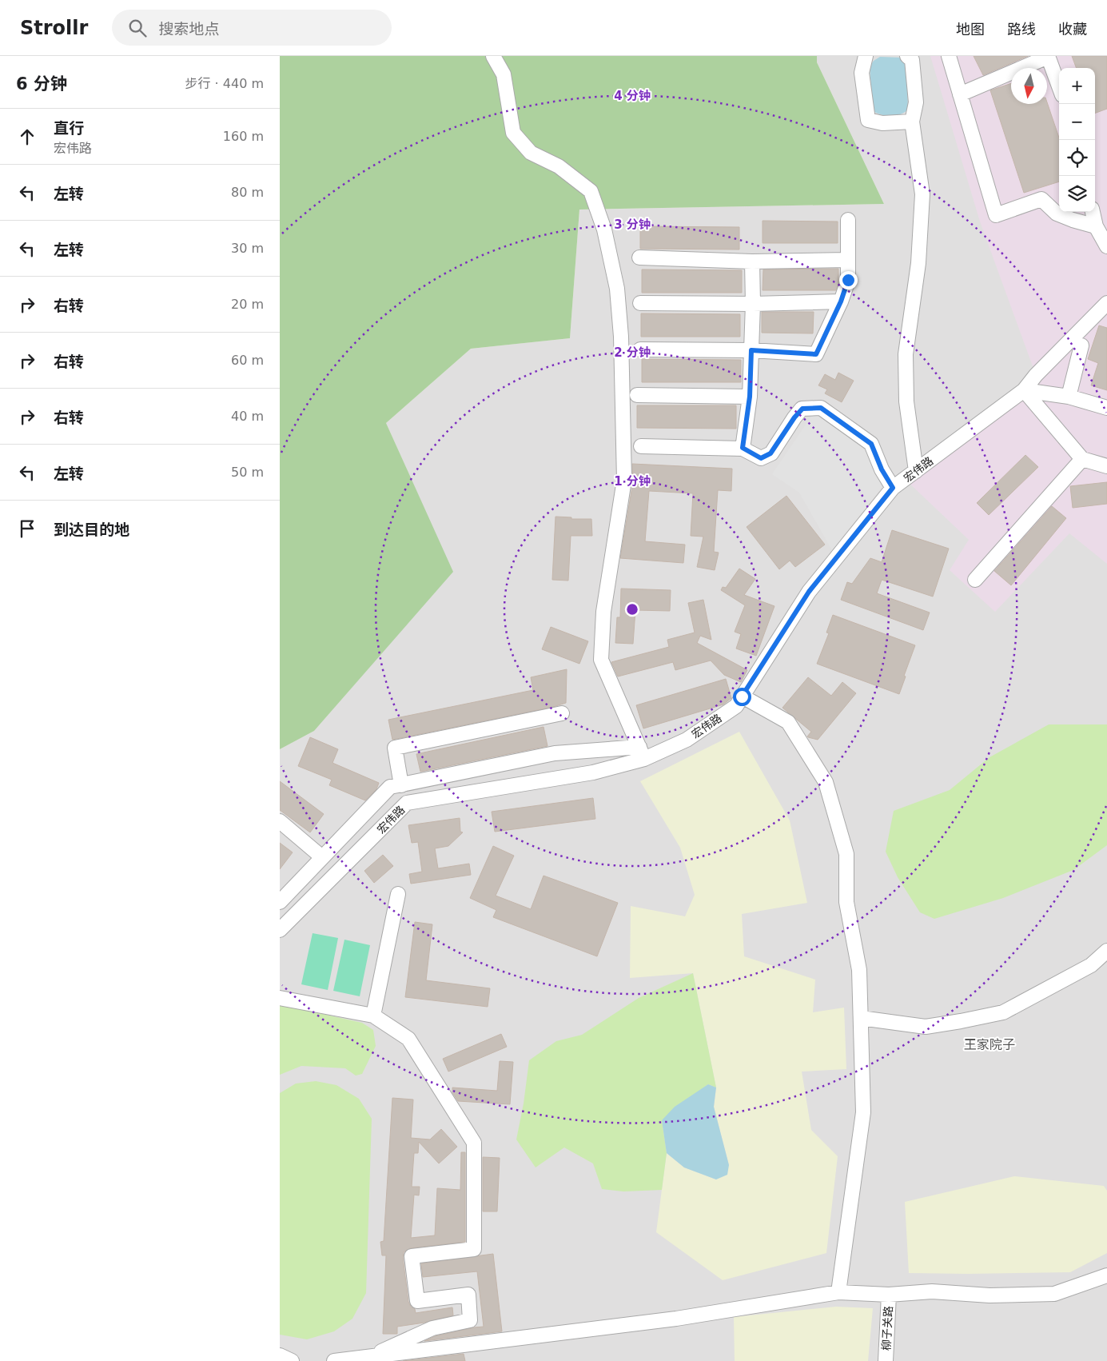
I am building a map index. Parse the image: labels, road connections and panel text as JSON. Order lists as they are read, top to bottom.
{
  "streets": {
    "street": ["宏伟路", "柳子关路"]
  },
  "districts": ["王家院子"],
  "north": "bottom",
  "page": {
    "header": "Strollr",
    "search": "搜索地点",
    "nav": ["地图", "路线", "收藏"],
    "heading": ["6 分钟", "步行 · 440 m"],
    "map_buttons": ["+", "−"],
    "list": [
      ["直行", "宏伟路", "160 m"],
      ["左转", "80 m"],
      ["左转", "30 m"],
      ["右转", "20 m"],
      ["右转", "60 m"],
      ["右转", "40 m"],
      ["左转", "50 m"],
      "到达目的地"
    ]
  },
  "rings": [
    "4 分钟",
    "3 分钟",
    "2 分钟",
    "1 分钟"
  ]
}
